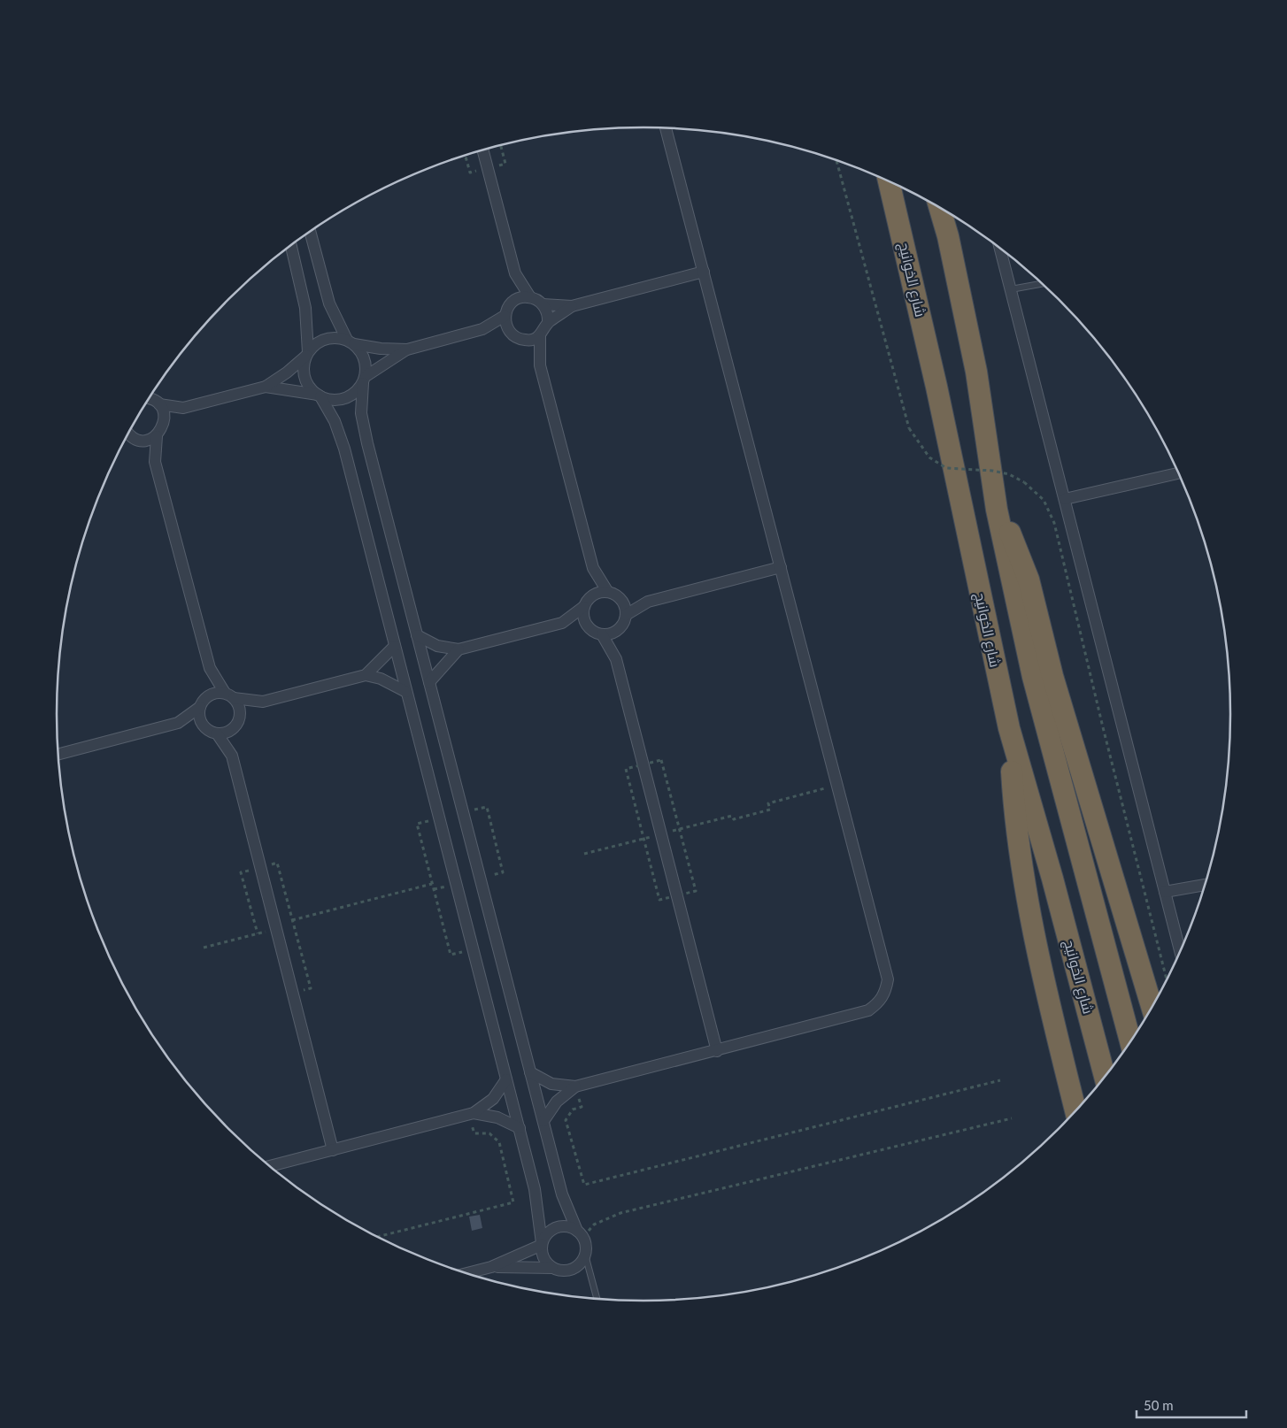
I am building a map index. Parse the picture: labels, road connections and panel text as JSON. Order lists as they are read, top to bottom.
{
  "streets": {
    "highway": ["شارع الخوانيج"]
  },
  "scale_bar": "50 m"
}
